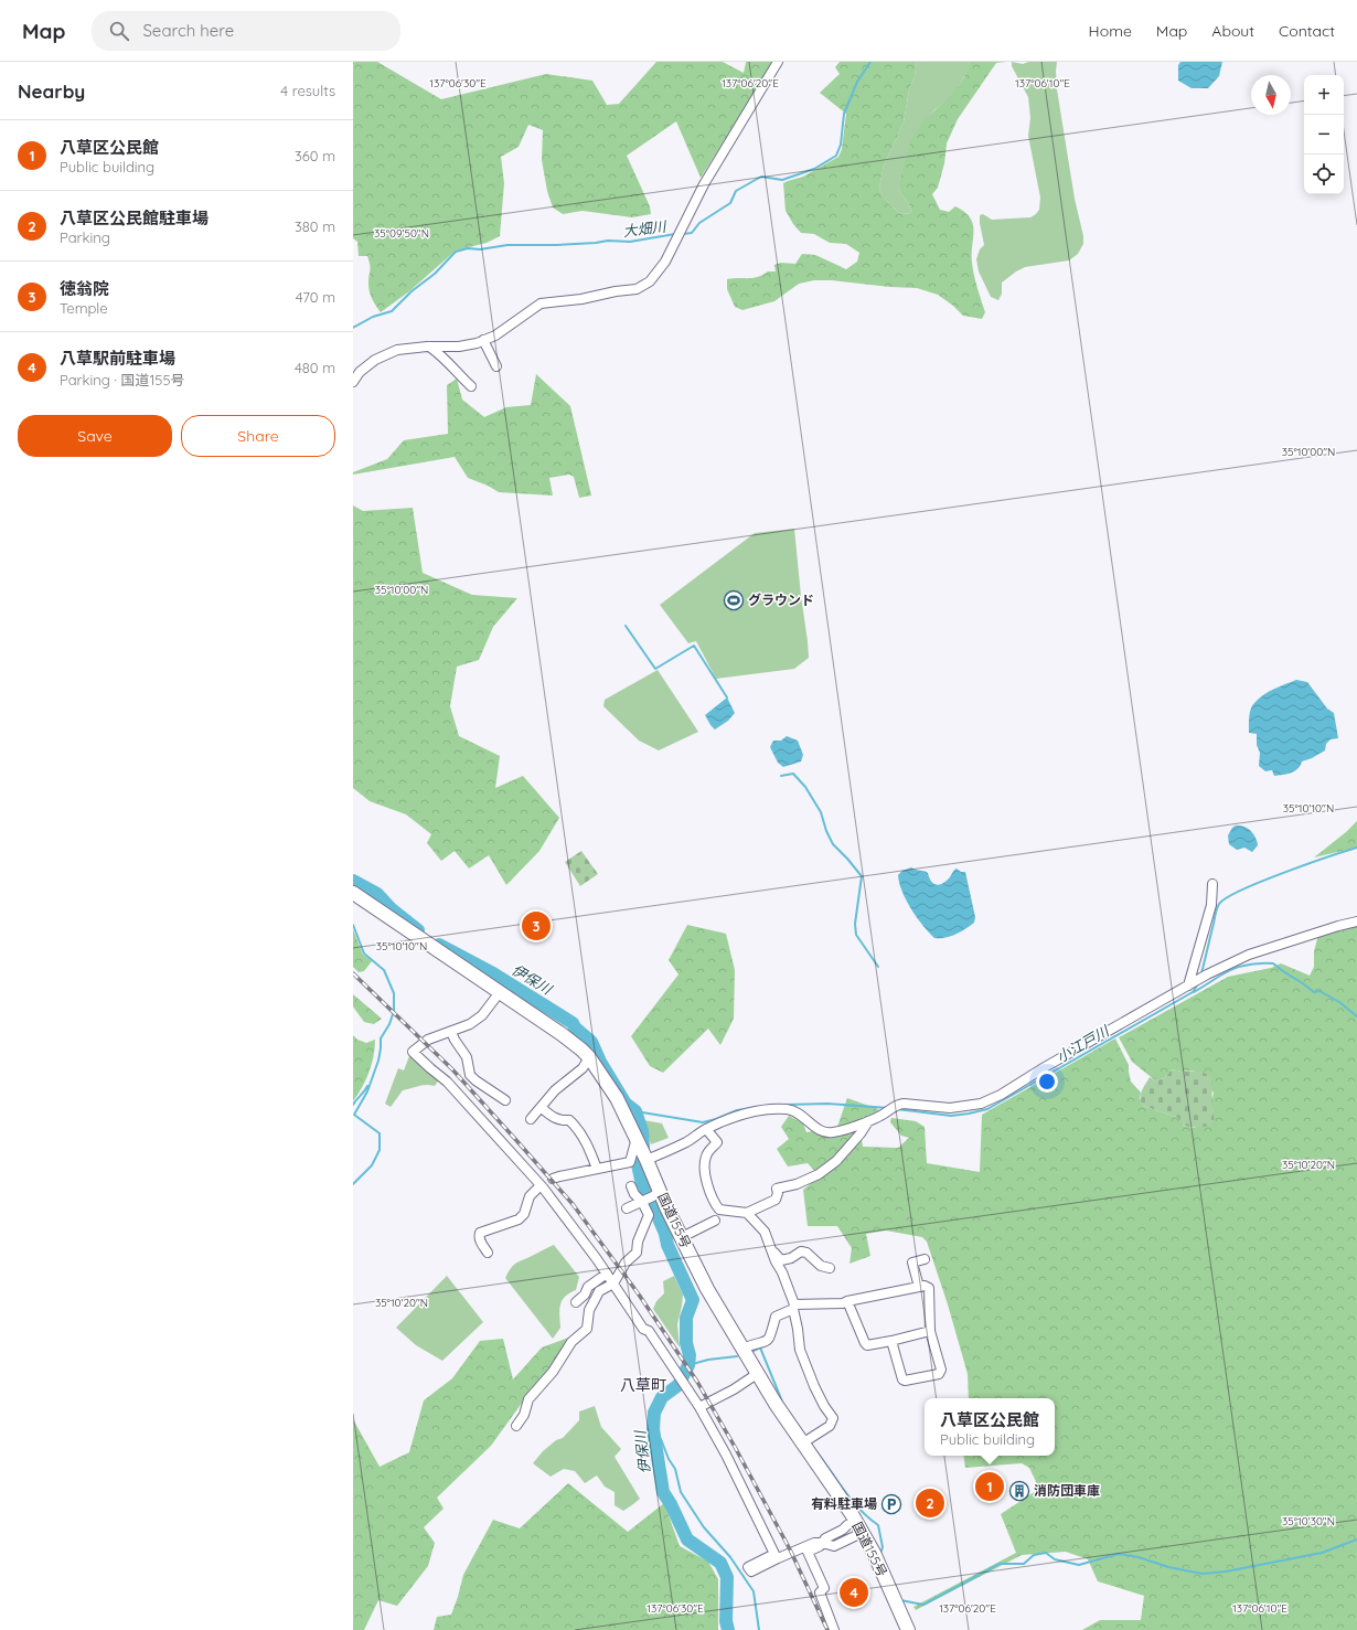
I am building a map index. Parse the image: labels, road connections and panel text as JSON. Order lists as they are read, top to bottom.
{
  "streets": {
    "highway": ["国道155号"]
  },
  "districts": ["八草町"],
  "water": ["大畑川", "伊保川", "小江戸川"],
  "places": {
    "sports": ["グラウンド"],
    "building": ["消防団車庫"],
    "parking": ["有料駐車場"]
  },
  "north": "bottom",
  "page": {
    "header": "Map",
    "search": "Search here",
    "nav": [
      "Home",
      "Map",
      "About",
      "Contact"
    ],
    "heading": ["Nearby", "4 results"],
    "map_buttons": ["+", "−"],
    "list": [
      {
        "mark": "1",
        "name": "八草区公民館",
        "note": "Public building",
        "value": "360 m"
      },
      {
        "mark": "2",
        "name": "八草区公民館駐車場",
        "note": "Parking",
        "value": "380 m"
      },
      {
        "mark": "3",
        "name": "徳翁院",
        "note": "Temple",
        "value": "470 m"
      },
      {
        "mark": "4",
        "name": "八草駅前駐車場",
        "note": "Parking · 国道155号",
        "value": "480 m"
      }
    ],
    "buttons": ["Save", "Share"],
    "pins": [
      "3",
      "1",
      "2",
      "4"
    ],
    "popup": ["八草区公民館", "Public building"]
  },
  "coordinates": [
    "137°06'30\"E",
    "137°06'20\"E",
    "137°06'10\"E",
    "35°09'50\"N",
    "35°10'00\"N",
    "35°10'10\"N",
    "35°10'20\"N",
    "35°10'30\"N"
  ]
}
